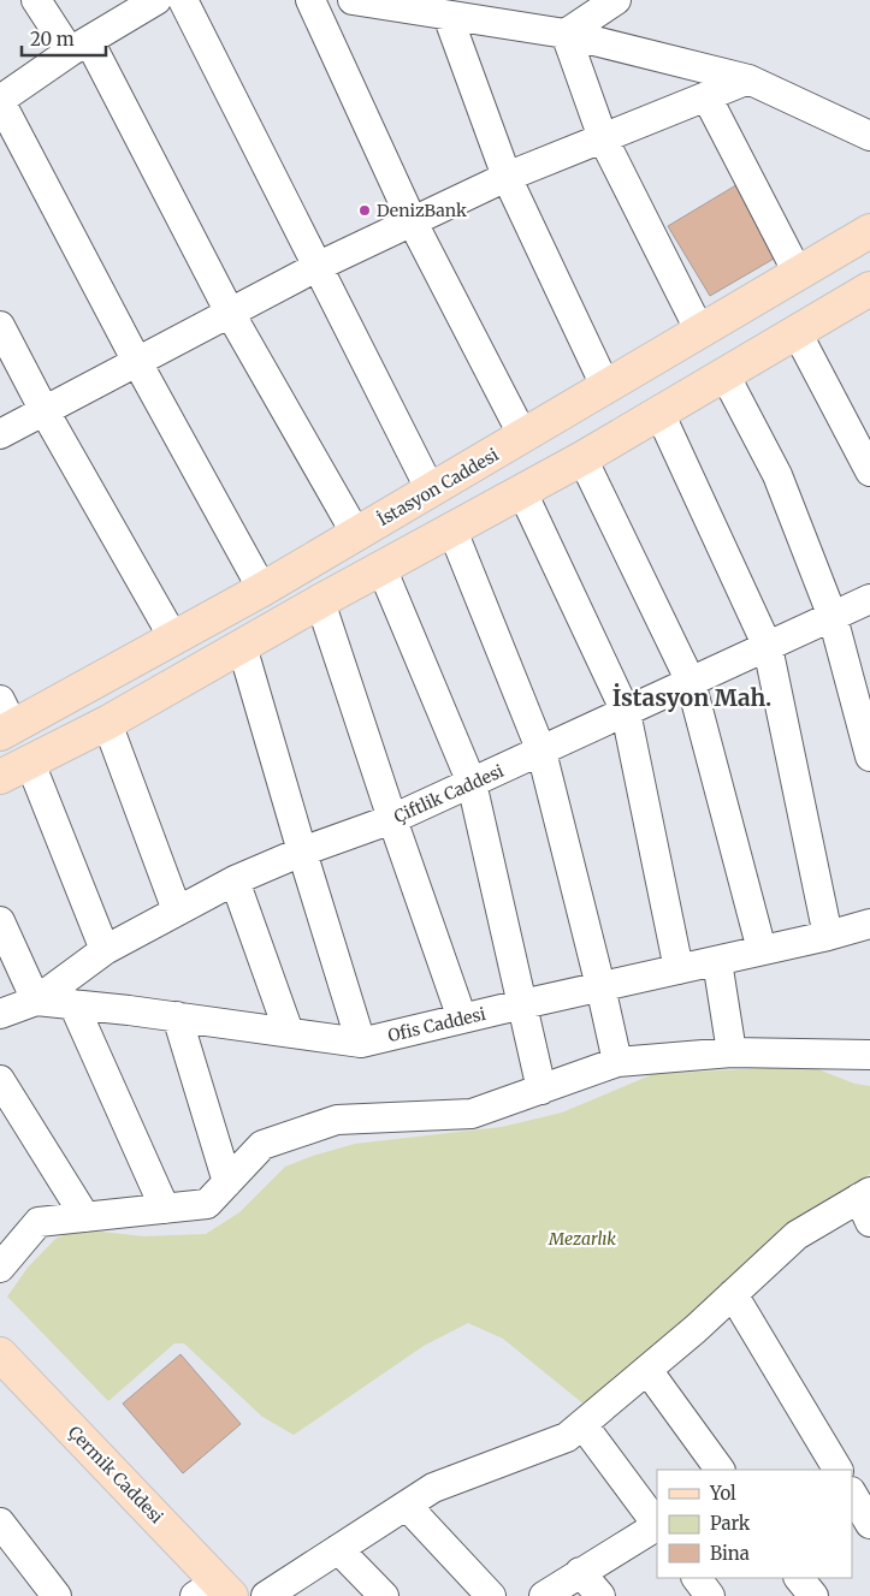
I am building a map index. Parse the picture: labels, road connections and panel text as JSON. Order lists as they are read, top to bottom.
{
  "streets": {
    "main road": ["İstasyon Caddesi", "Çermik Caddesi"],
    "street": ["Çiftlik Caddesi", "Ofis Caddesi"]
  },
  "crossings": [
    ["Çiftlik Caddesi", "Ofis Caddesi"]
  ],
  "districts": ["İstasyon Mah."],
  "parks": ["Mezarlık"],
  "places": ["DenizBank"],
  "legend": ["Yol", "Park", "Bina"],
  "scale_bar": "20 m"
}
